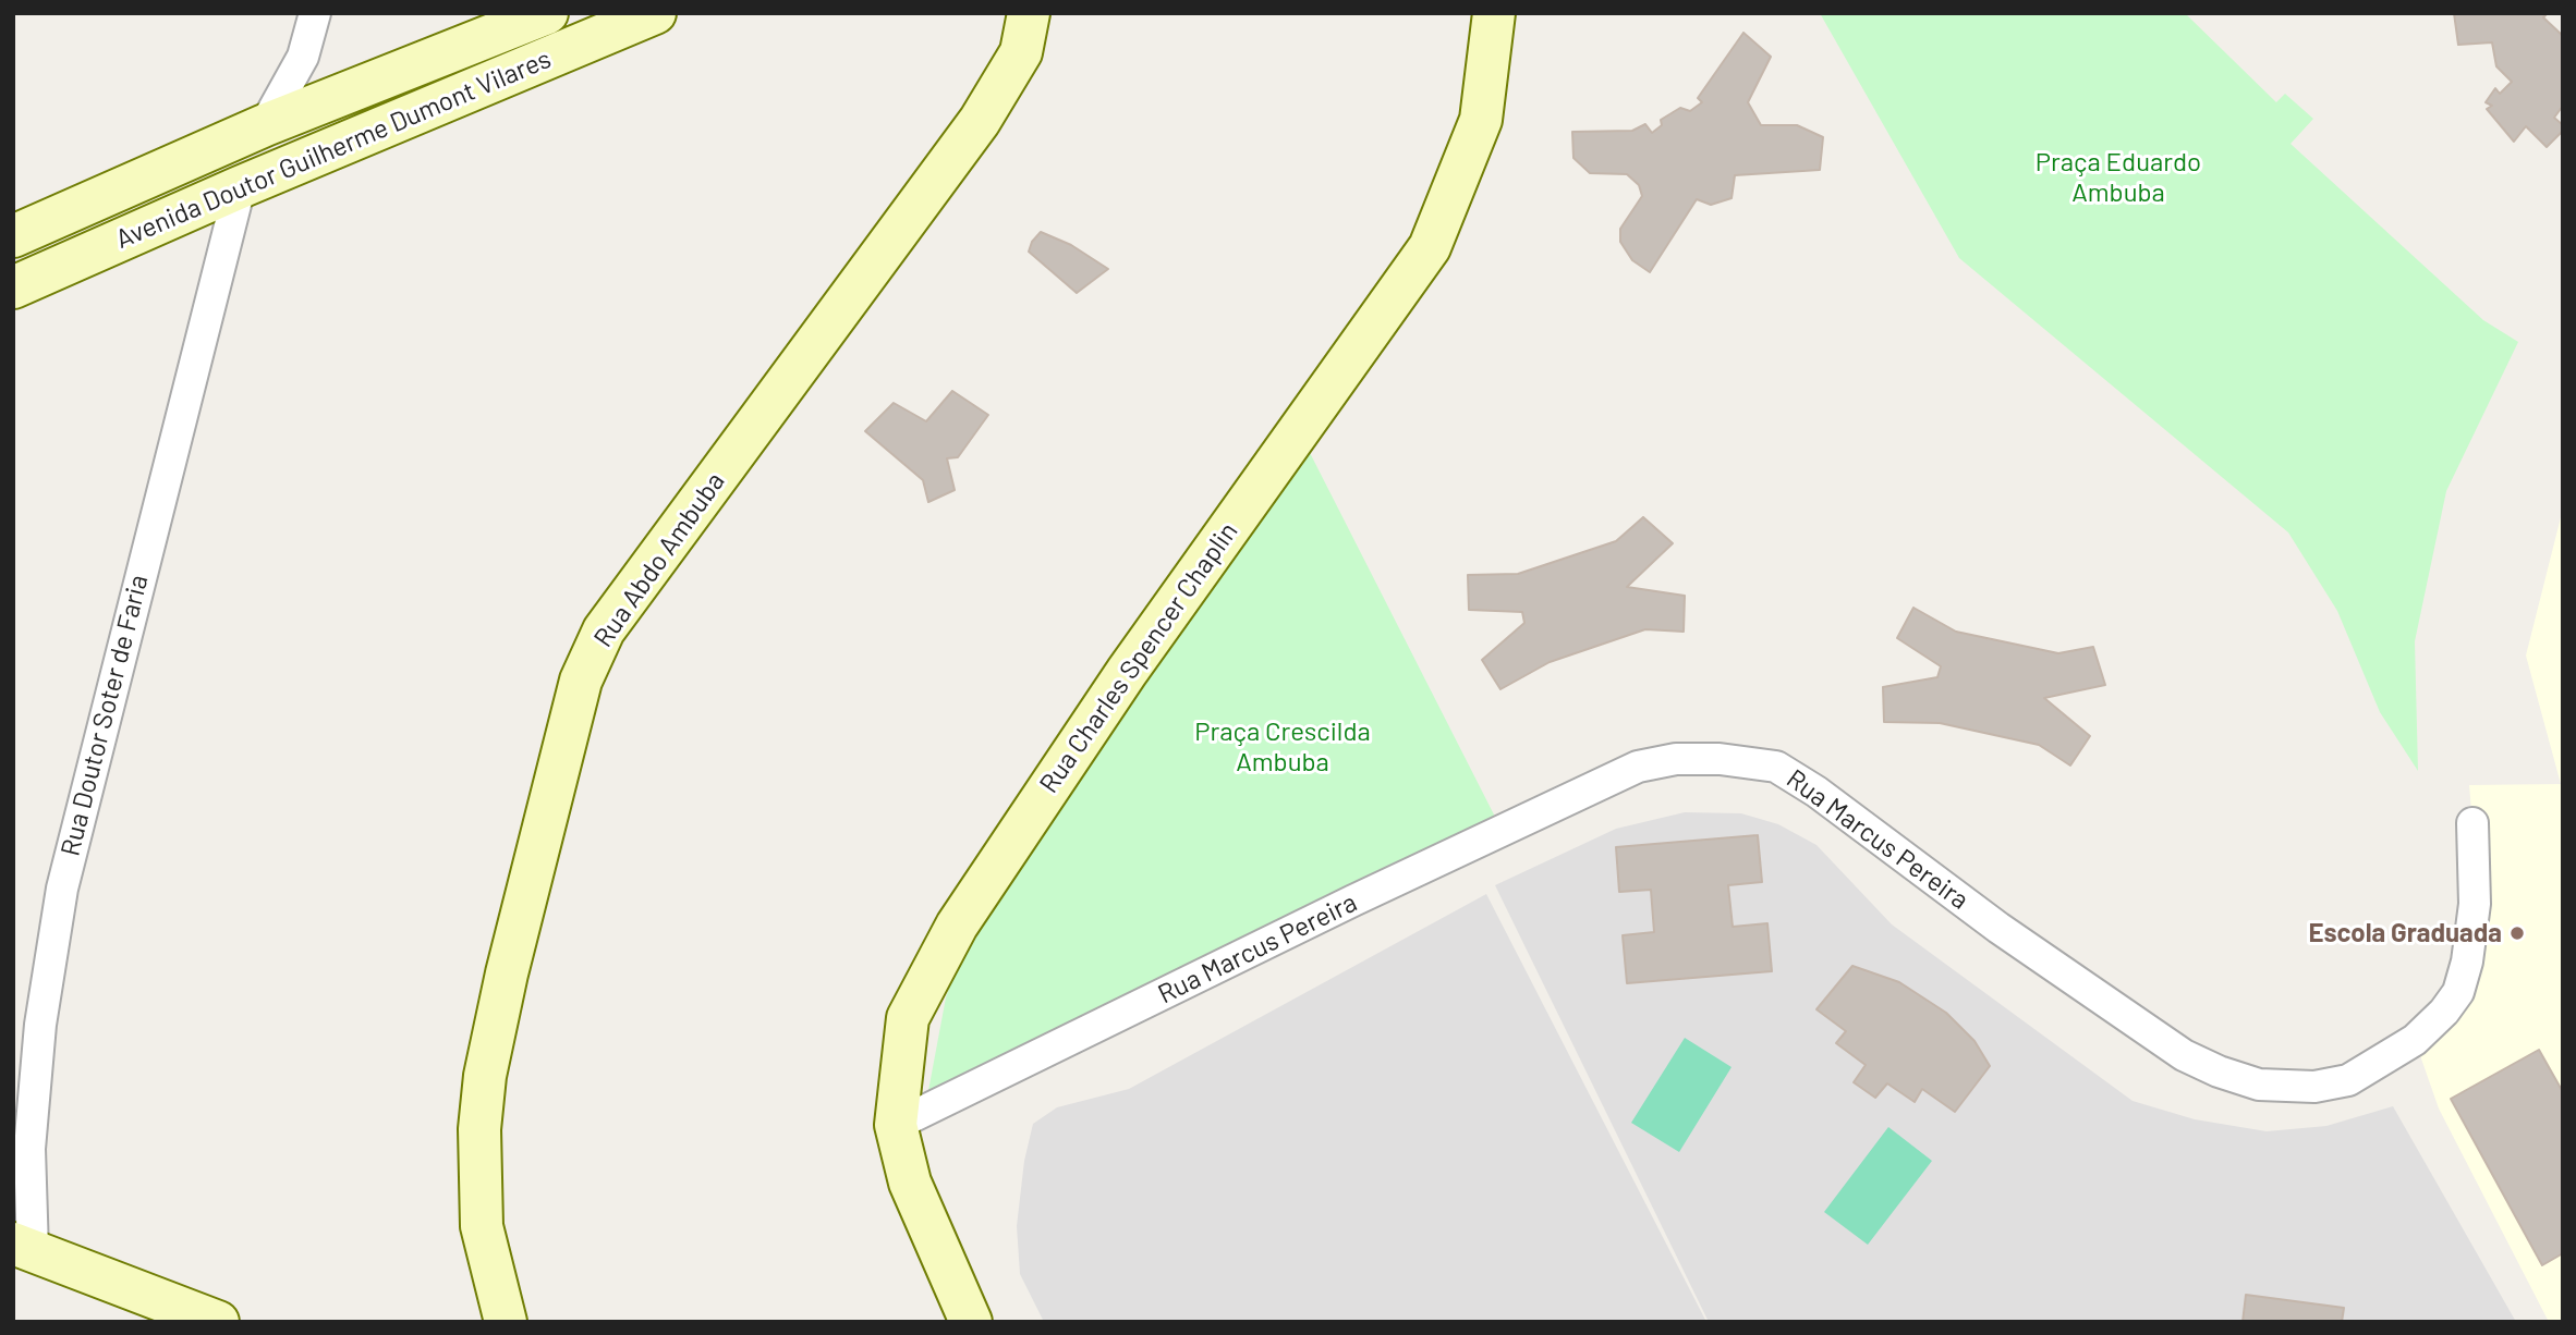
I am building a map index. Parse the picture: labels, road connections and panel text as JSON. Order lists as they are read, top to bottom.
{
  "streets": {
    "main road": ["Avenida Doutor Guilherme Dumont Vilares", "Rua Abdo Ambuba", "Rua Charles Spencer Chaplin"],
    "street": ["Rua Doutor Soter de Faria", "Rua Marcus Pereira"]
  },
  "crossings": [
    ["Avenida Doutor Guilherme Dumont Vilares", "Rua Doutor Soter de Faria"],
    ["Rua Charles Spencer Chaplin", "Rua Marcus Pereira"]
  ],
  "parks": ["Praça Eduardo Ambuba", "Praça Crescilda Ambuba"],
  "places": ["Escola Graduada"]
}
